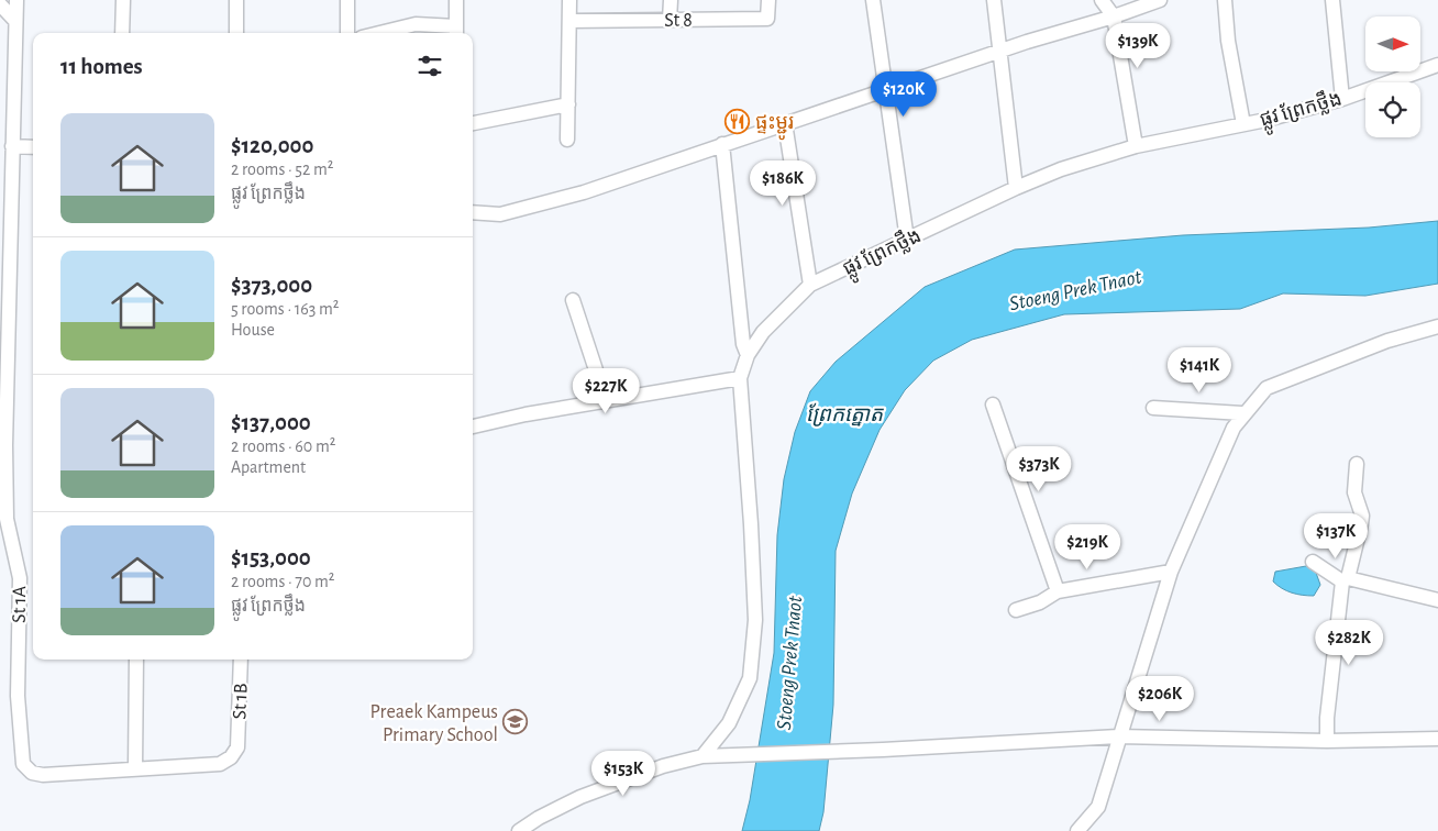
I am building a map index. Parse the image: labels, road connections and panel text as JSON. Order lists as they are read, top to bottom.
{
  "streets": {
    "street": [
      "St 8",
      "ផ្លូវ ព្រែកថ្លឹង",
      "St 1A",
      "St 1B"
    ]
  },
  "crossings": [
    ["St 1A", "St 1B"]
  ],
  "water": ["Stoeng Prek Tnaot", "ព្រែកត្នោត"],
  "places": {
    "restaurant": ["ផ្ទះម្ជូរ"],
    "school or university": ["Preaek Kampeus Primary School"]
  },
  "north": "right",
  "page": {
    "price": [
      "$139K",
      "$120K",
      "$186K",
      "$141K",
      "$227K",
      "$373K",
      "$137K",
      "$219K",
      "$282K",
      "$206K",
      "$153K"
    ],
    "heading": "11 homes",
    "list": [
      {
        "name": "$120,000",
        "note": "2 rooms · 52 m² · ផ្លូវ ព្រែកថ្លឹង"
      },
      {
        "name": "$373,000",
        "note": "5 rooms · 163 m² · House"
      },
      {
        "name": "$137,000",
        "note": "2 rooms · 60 m² · Apartment"
      },
      {
        "name": "$153,000",
        "note": "2 rooms · 70 m² · ផ្លូវ ព្រែកថ្លឹង"
      }
    ]
  }
}
